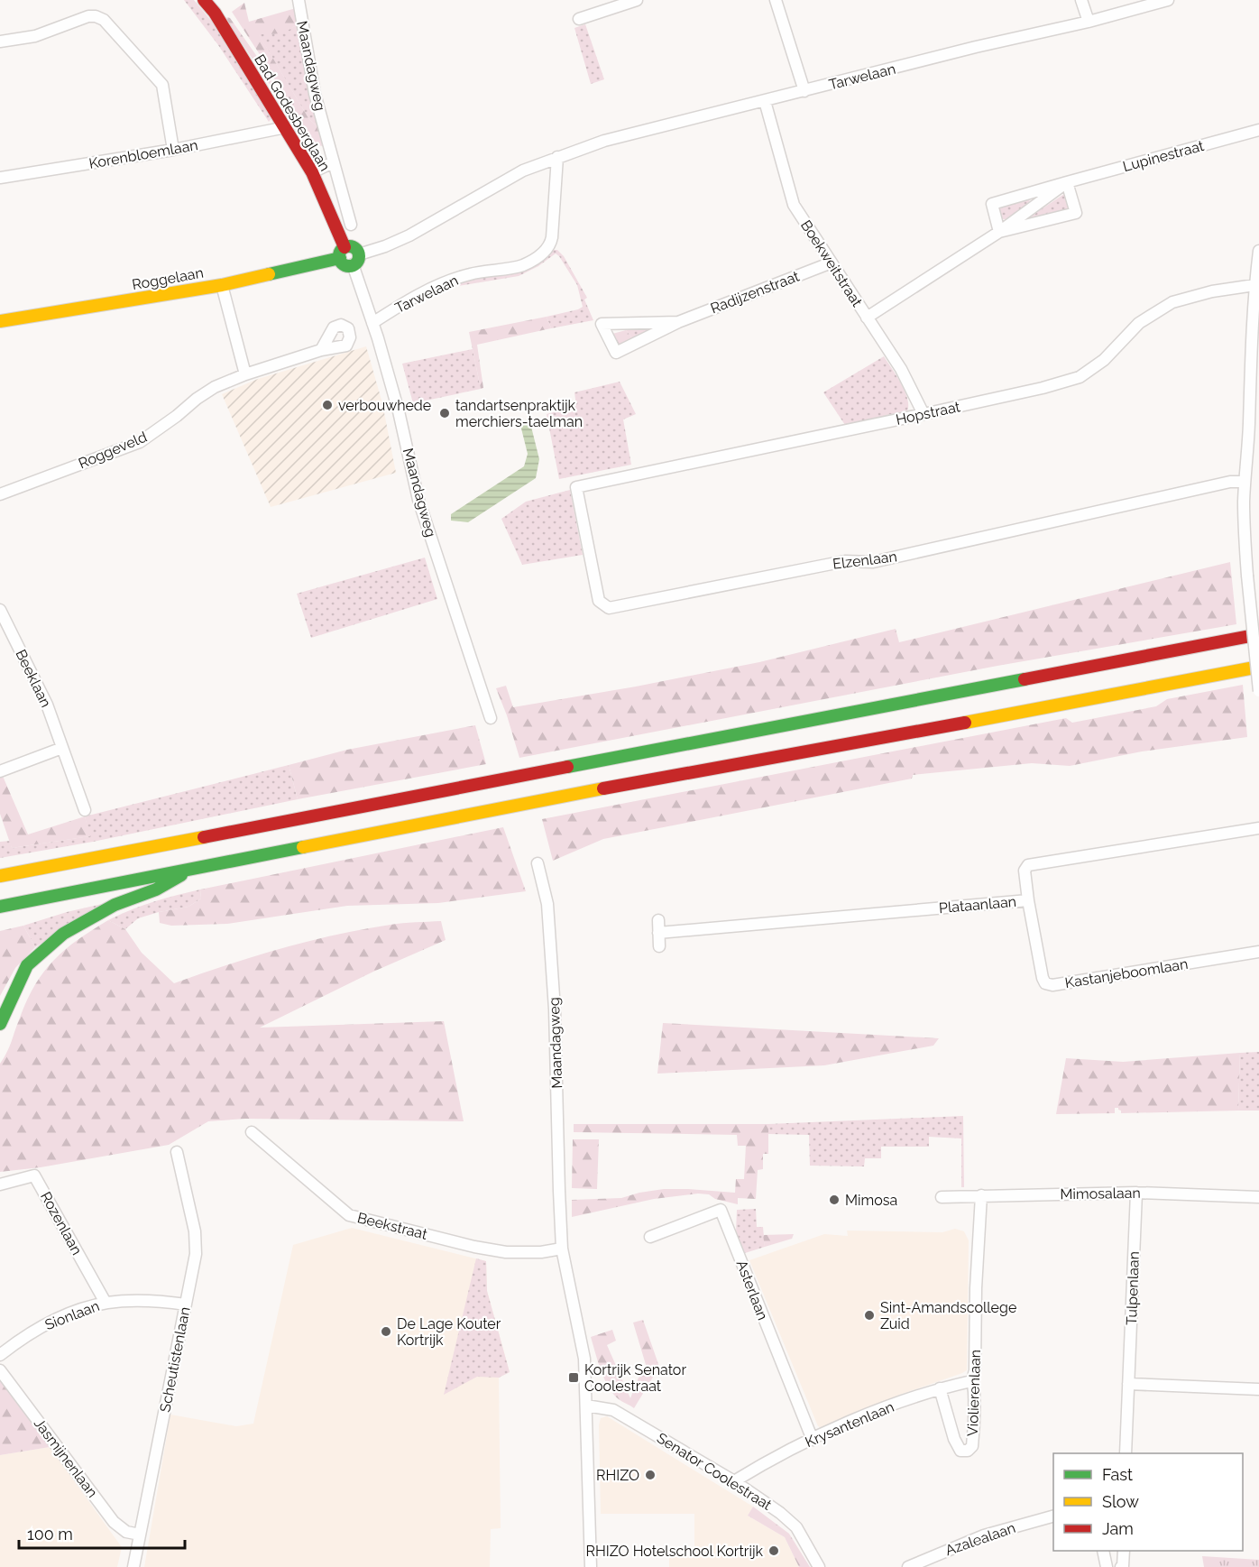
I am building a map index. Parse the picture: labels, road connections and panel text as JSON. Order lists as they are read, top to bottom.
{
  "streets": {
    "main road": ["Bad Godesberglaan", "Roggelaan"],
    "street": [
      "Maandagweg",
      "Tarwelaan",
      "Korenbloemlaan",
      "Lupinestraat",
      "Boekweitstraat",
      "Radijzenstraat",
      "Hopstraat",
      "Roggeveld",
      "Elzenlaan",
      "Beeklaan",
      "Plataanlaan",
      "Kastanjeboomlaan",
      "Mimosalaan",
      "Rozenlaan",
      "Beekstraat",
      "Tulpenlaan",
      "Asterlaan",
      "Sionlaan",
      "Scheutistenlaan",
      "Violierenlaan",
      "Krysantenlaan",
      "Jasmijnenlaan",
      "Senator Coolestraat",
      "Azalealaan"
    ]
  },
  "crossings": [
    ["Maandagweg", "Tarwelaan"],
    ["Maandagweg", "Beekstraat"],
    ["Tarwelaan", "Boekweitstraat"],
    ["Bad Godesberglaan", "Korenbloemlaan"],
    ["Bad Godesberglaan", "Roggelaan"],
    ["Lupinestraat", "Boekweitstraat"],
    ["Boekweitstraat", "Radijzenstraat"],
    ["Boekweitstraat", "Hopstraat"],
    ["Hopstraat", "Elzenlaan"],
    ["Plataanlaan", "Kastanjeboomlaan"],
    ["Mimosalaan", "Tulpenlaan"],
    ["Mimosalaan", "Violierenlaan"],
    ["Rozenlaan", "Sionlaan"],
    ["Asterlaan", "Krysantenlaan"],
    ["Sionlaan", "Scheutistenlaan"],
    ["Scheutistenlaan", "Jasmijnenlaan"],
    ["Violierenlaan", "Krysantenlaan"],
    ["Krysantenlaan", "Senator Coolestraat"]
  ],
  "places": {
    "other": [
      "verbouwhede",
      "tandartsenpraktijk merchiers-taelman",
      "Mimosa",
      "Sint-Amandscollege Zuid",
      "De Lage Kouter Kortrijk",
      "RHIZO",
      "RHIZO Hotelschool Kortrijk"
    ],
    "transit": ["Kortrijk Senator Coolestraat"]
  },
  "legend": ["Fast", "Slow", "Jam"],
  "scale_bar": "100 m"
}
